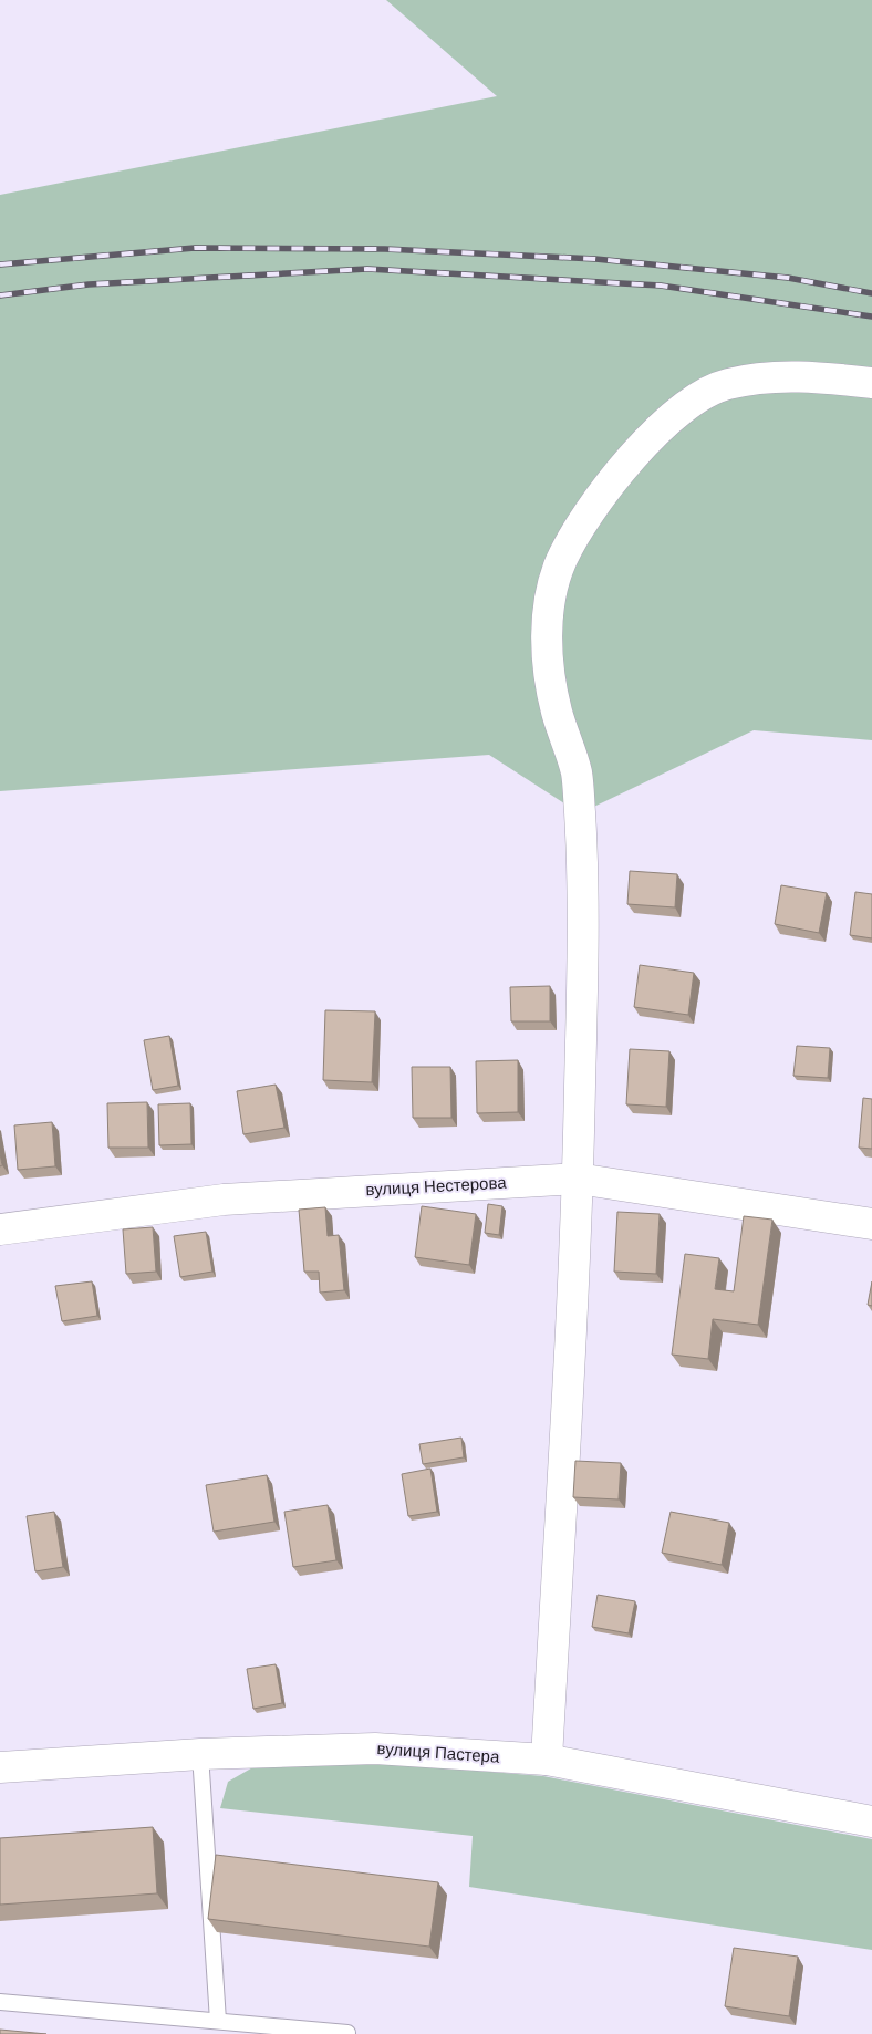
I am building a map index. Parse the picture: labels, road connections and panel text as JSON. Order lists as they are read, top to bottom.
{
  "streets": {
    "street": ["вулиця Нестерова", "вулиця Пастера"]
  }
}
